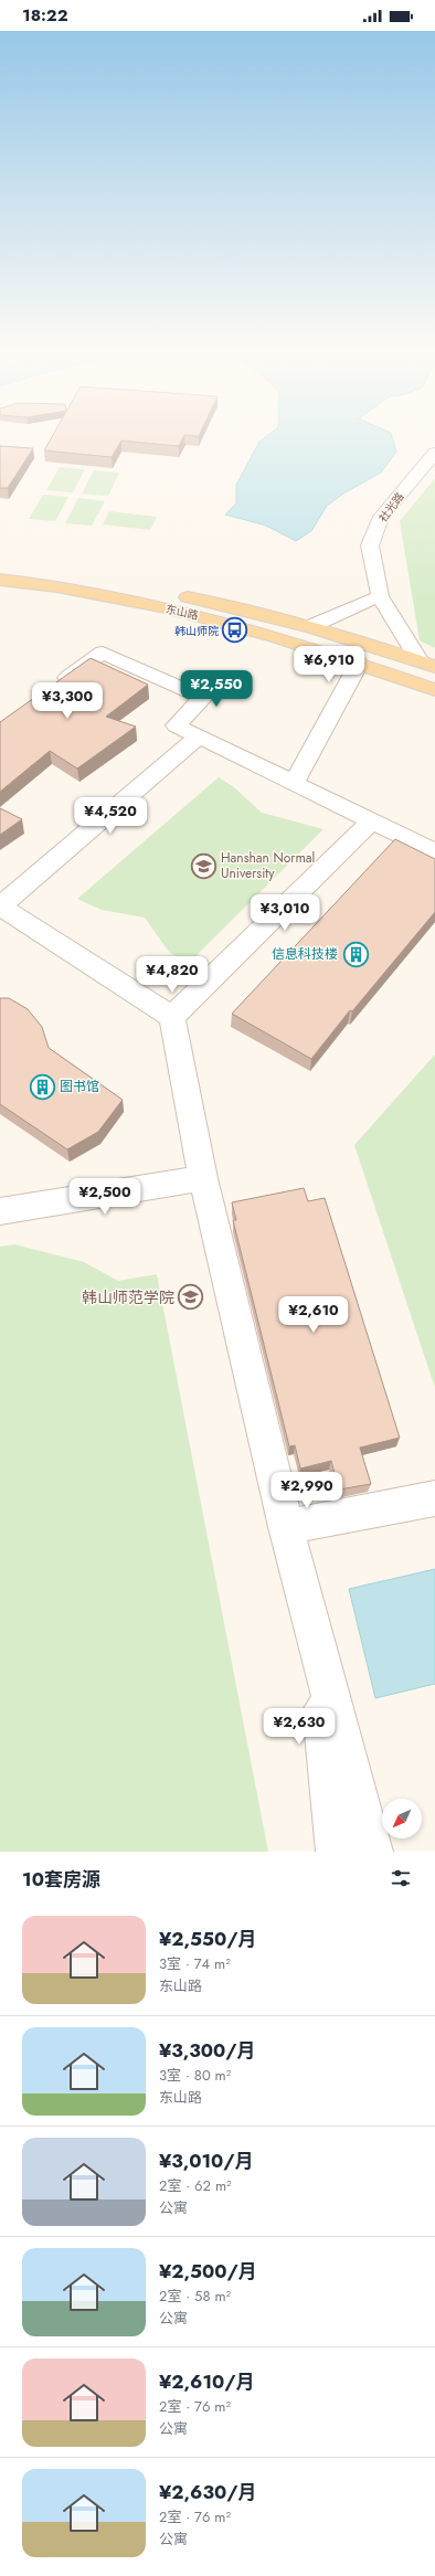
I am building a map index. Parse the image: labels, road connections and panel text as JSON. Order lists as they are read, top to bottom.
{
  "streets": {
    "main road": ["东山路"],
    "street": ["社光路"]
  },
  "places": {
    "bus stop": ["韩山师院"],
    "school or university": ["Hanshan Normal University", "韩山师范学院"],
    "building": ["信息科技楼", "图书馆"]
  },
  "north": "bottom left",
  "page": {
    "status": "18:22",
    "price": [
      "¥6,910",
      "¥2,550",
      "¥3,300",
      "¥4,520",
      "¥3,010",
      "¥4,820",
      "¥2,500",
      "¥2,610",
      "¥2,990",
      "¥2,630"
    ],
    "heading": "10套房源",
    "list": [
      {
        "name": "¥2,550/月",
        "note": "3室 · 74 m² · 东山路"
      },
      {
        "name": "¥3,300/月",
        "note": "3室 · 80 m² · 东山路"
      },
      {
        "name": "¥3,010/月",
        "note": "2室 · 62 m² · 公寓"
      },
      {
        "name": "¥2,500/月",
        "note": "2室 · 58 m² · 公寓"
      },
      {
        "name": "¥2,610/月",
        "note": "2室 · 76 m² · 公寓"
      },
      {
        "name": "¥2,630/月",
        "note": "2室 · 76 m² · 公寓"
      }
    ]
  }
}
